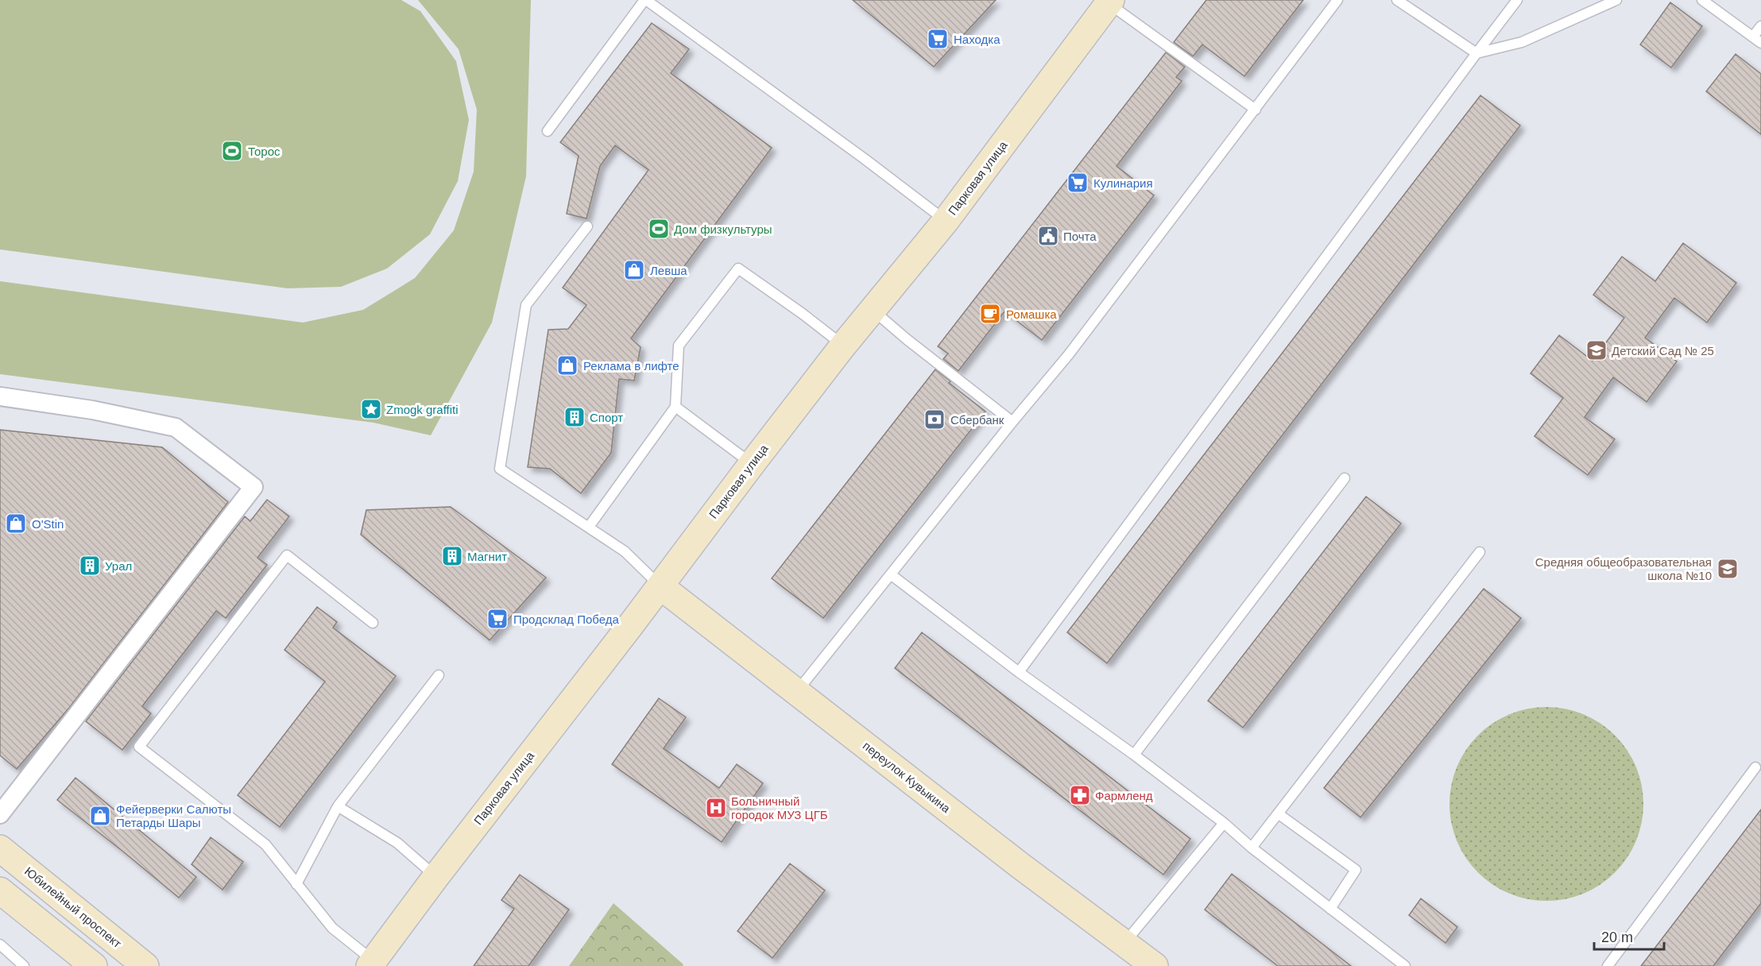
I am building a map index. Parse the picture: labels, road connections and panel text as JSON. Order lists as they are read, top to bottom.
{
  "streets": {
    "main road": ["Парковая улица", "переулок Кувыкина", "Юбилейный проспект"]
  },
  "crossings": [
    ["Парковая улица", "переулок Кувыкина"]
  ],
  "places": {
    "supermarket": ["Находка", "Кулинария", "Продсклад Победа"],
    "sports": ["Торос", "Дом физкультуры"],
    "public building": ["Почта"],
    "shop": [
      "Левша",
      "Реклама в лифте",
      "O'Stin",
      "Фейерверки Салюты Петарды Шары"
    ],
    "cafe": ["Ромашка"],
    "school or university": ["Детский Сад № 25", "Средняя общеобразовательная школа №10"],
    "place": ["Zmogk graffiti"],
    "building": ["Спорт", "Магнит", "Урал"],
    "bank": ["Сбербанк"],
    "pharmacy": ["Фармленд"],
    "hospital": ["Больничный городок МУЗ ЦГБ"]
  },
  "scale_bar": "20 m"
}
